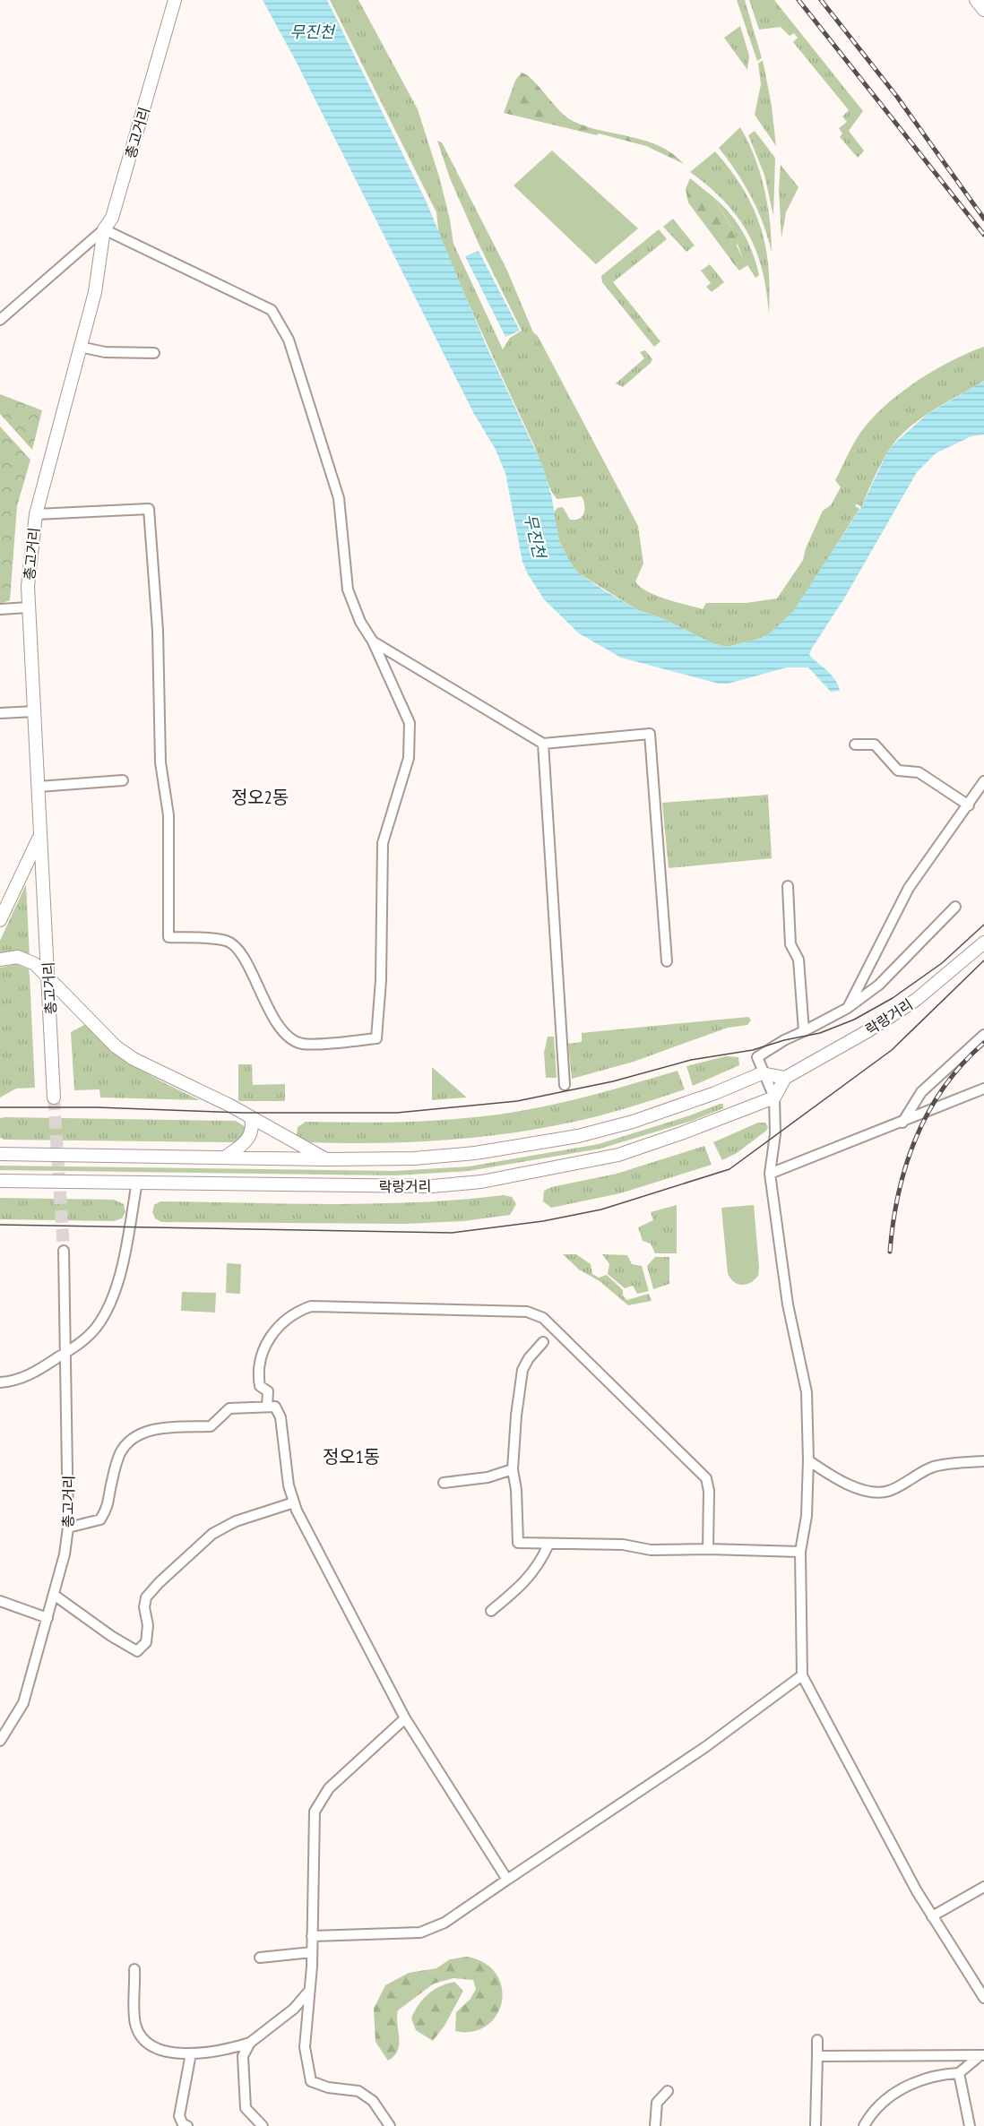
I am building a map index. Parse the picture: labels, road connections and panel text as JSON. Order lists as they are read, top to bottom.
{
  "streets": {
    "main road": ["총고거리", "락랑거리"]
  },
  "districts": ["정오2동", "정오1동"],
  "water": ["무진천"]
}
